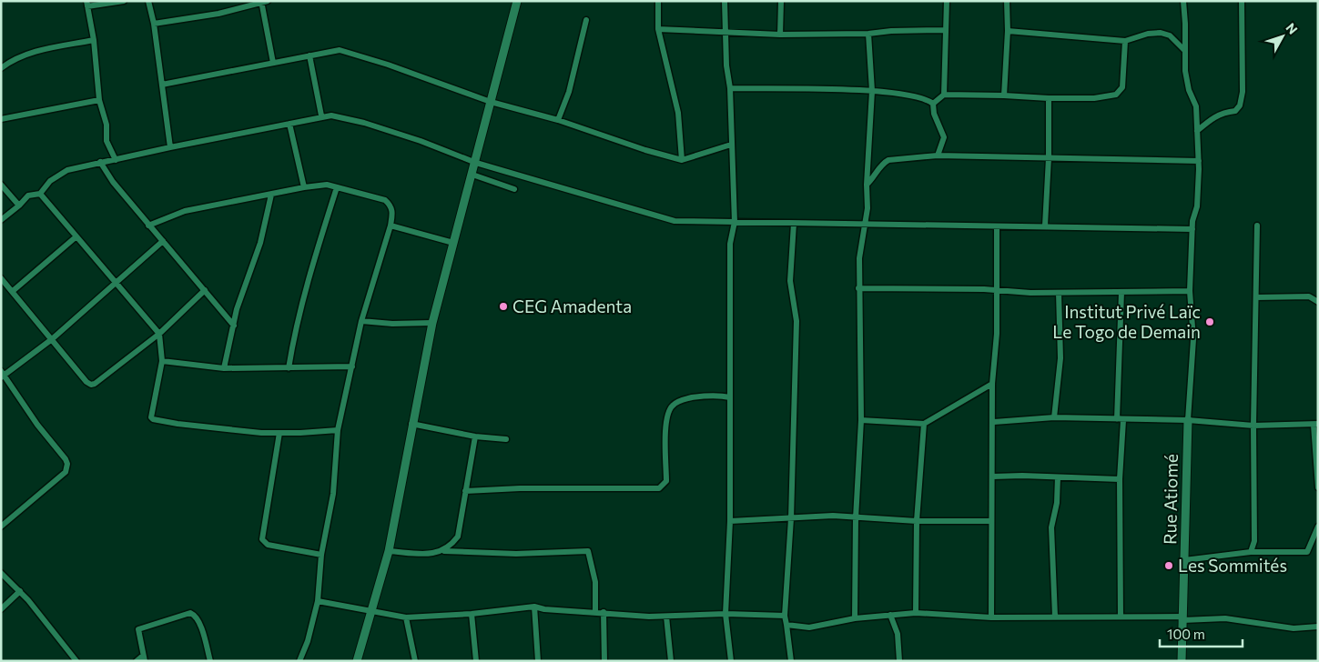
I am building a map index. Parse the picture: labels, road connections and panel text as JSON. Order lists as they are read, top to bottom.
{
  "streets": {
    "street": ["Rue Atiomé"]
  },
  "places": ["CEG Amadenta", "Institut Privé Laïc Le Togo de Demain", "Les Sommités"],
  "scale_bar": "100 m",
  "north": "top right"
}
